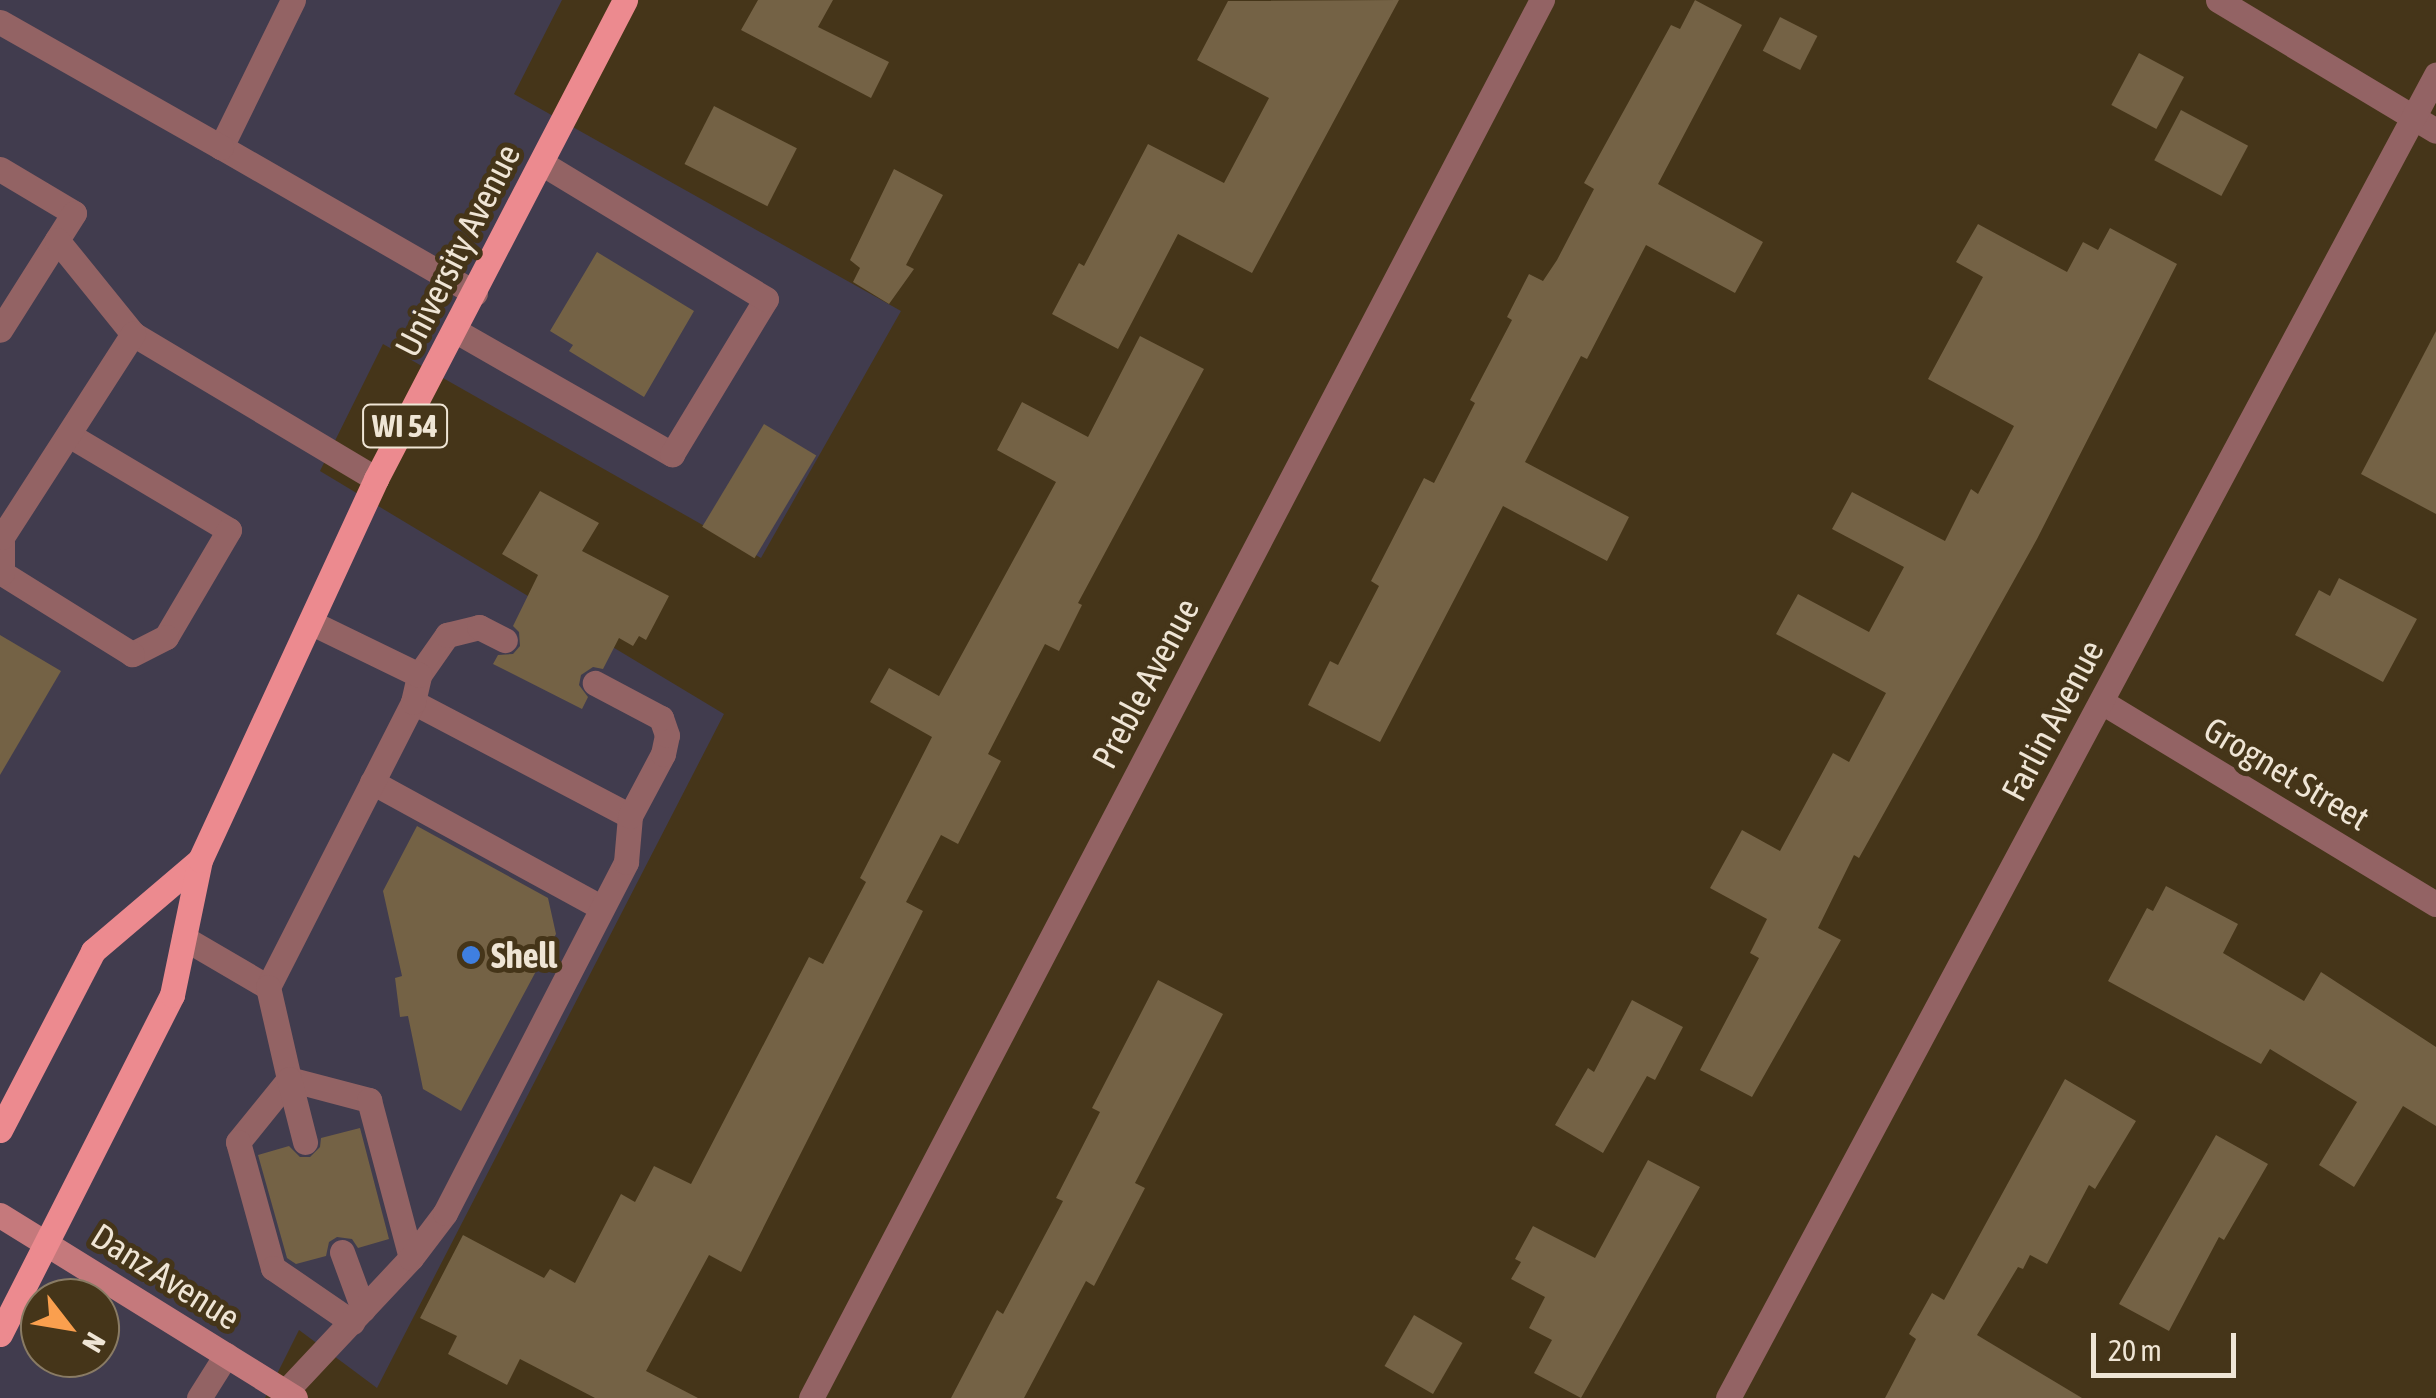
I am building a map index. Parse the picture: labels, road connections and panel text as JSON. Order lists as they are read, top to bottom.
{
  "streets": {
    "main road": ["University Avenue", "WI 54"],
    "street": [
      "Preble Avenue",
      "Farlin Avenue",
      "Grognet Street",
      "Danz Avenue"
    ]
  },
  "crossings": [
    ["University Avenue", "Danz Avenue"],
    ["Farlin Avenue", "Grognet Street"]
  ],
  "places": ["Shell"],
  "scale_bar": "20 m",
  "north": "bottom right"
}
